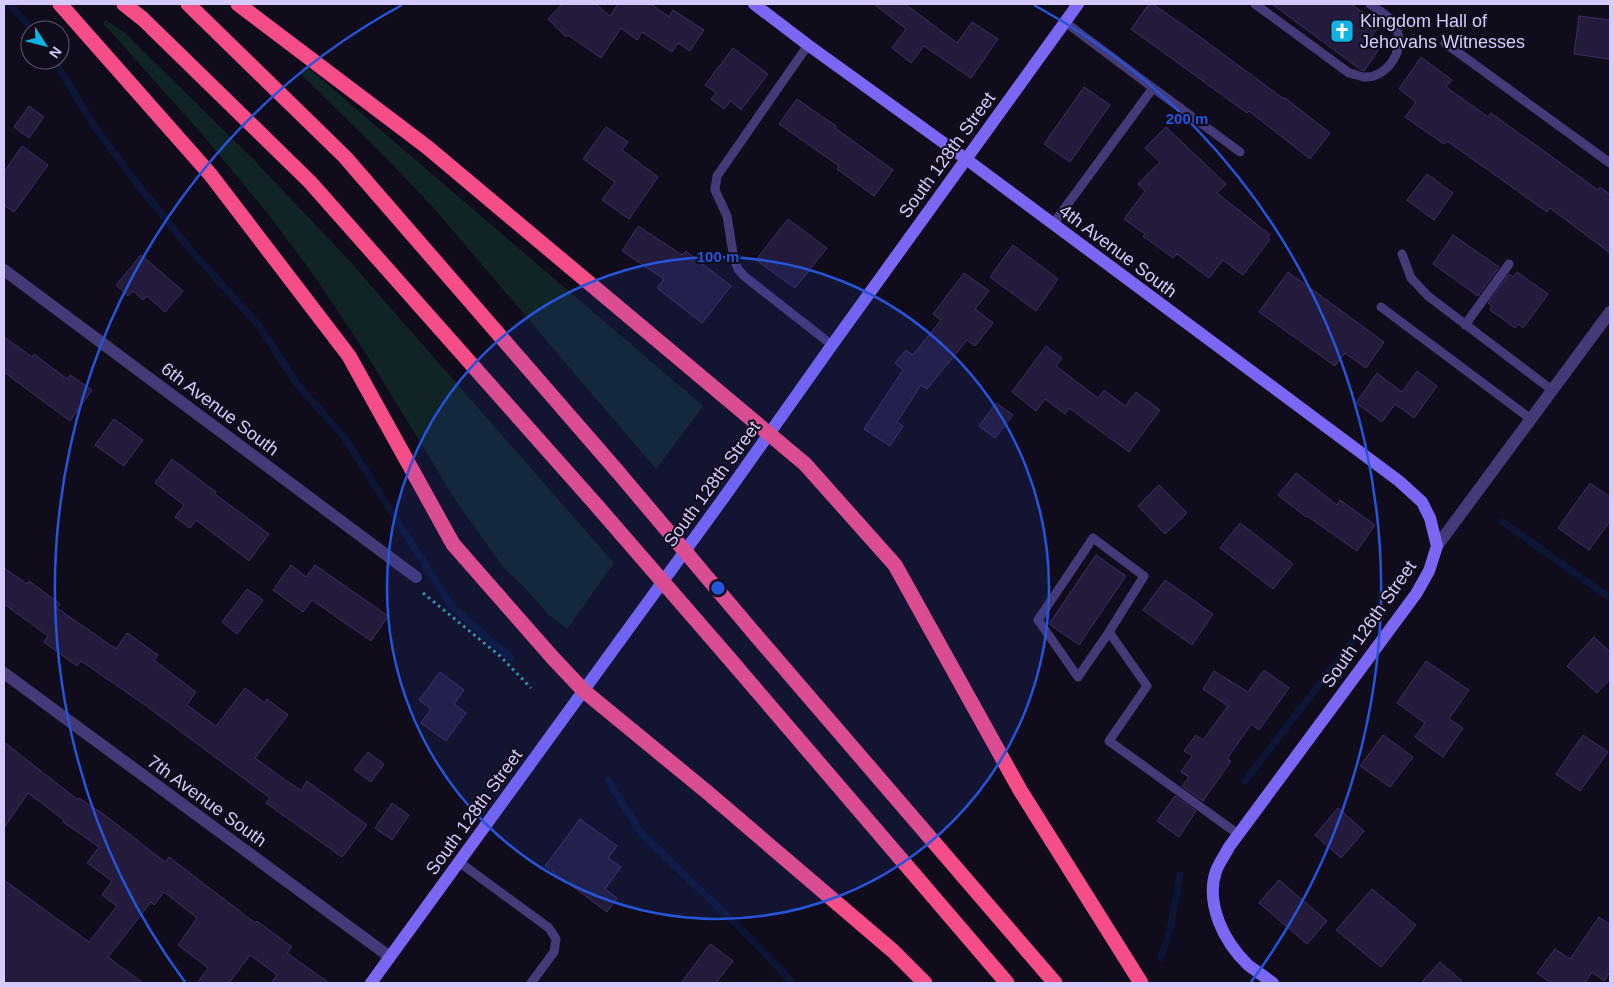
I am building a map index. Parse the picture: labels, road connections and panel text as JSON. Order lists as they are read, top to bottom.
{
  "streets": {
    "street": [
      "South 128th Street",
      "4th Avenue South",
      "6th Avenue South",
      "South 126th Street",
      "7th Avenue South"
    ]
  },
  "crossings": [
    ["South 128th Street", "4th Avenue South"],
    ["South 128th Street", "7th Avenue South"],
    ["4th Avenue South", "South 126th Street"]
  ],
  "places": {
    "church": ["Kingdom Hall of Jehovahs Witnesses"]
  },
  "north": "bottom right",
  "rings": ["200 m", "100 m"]
}
